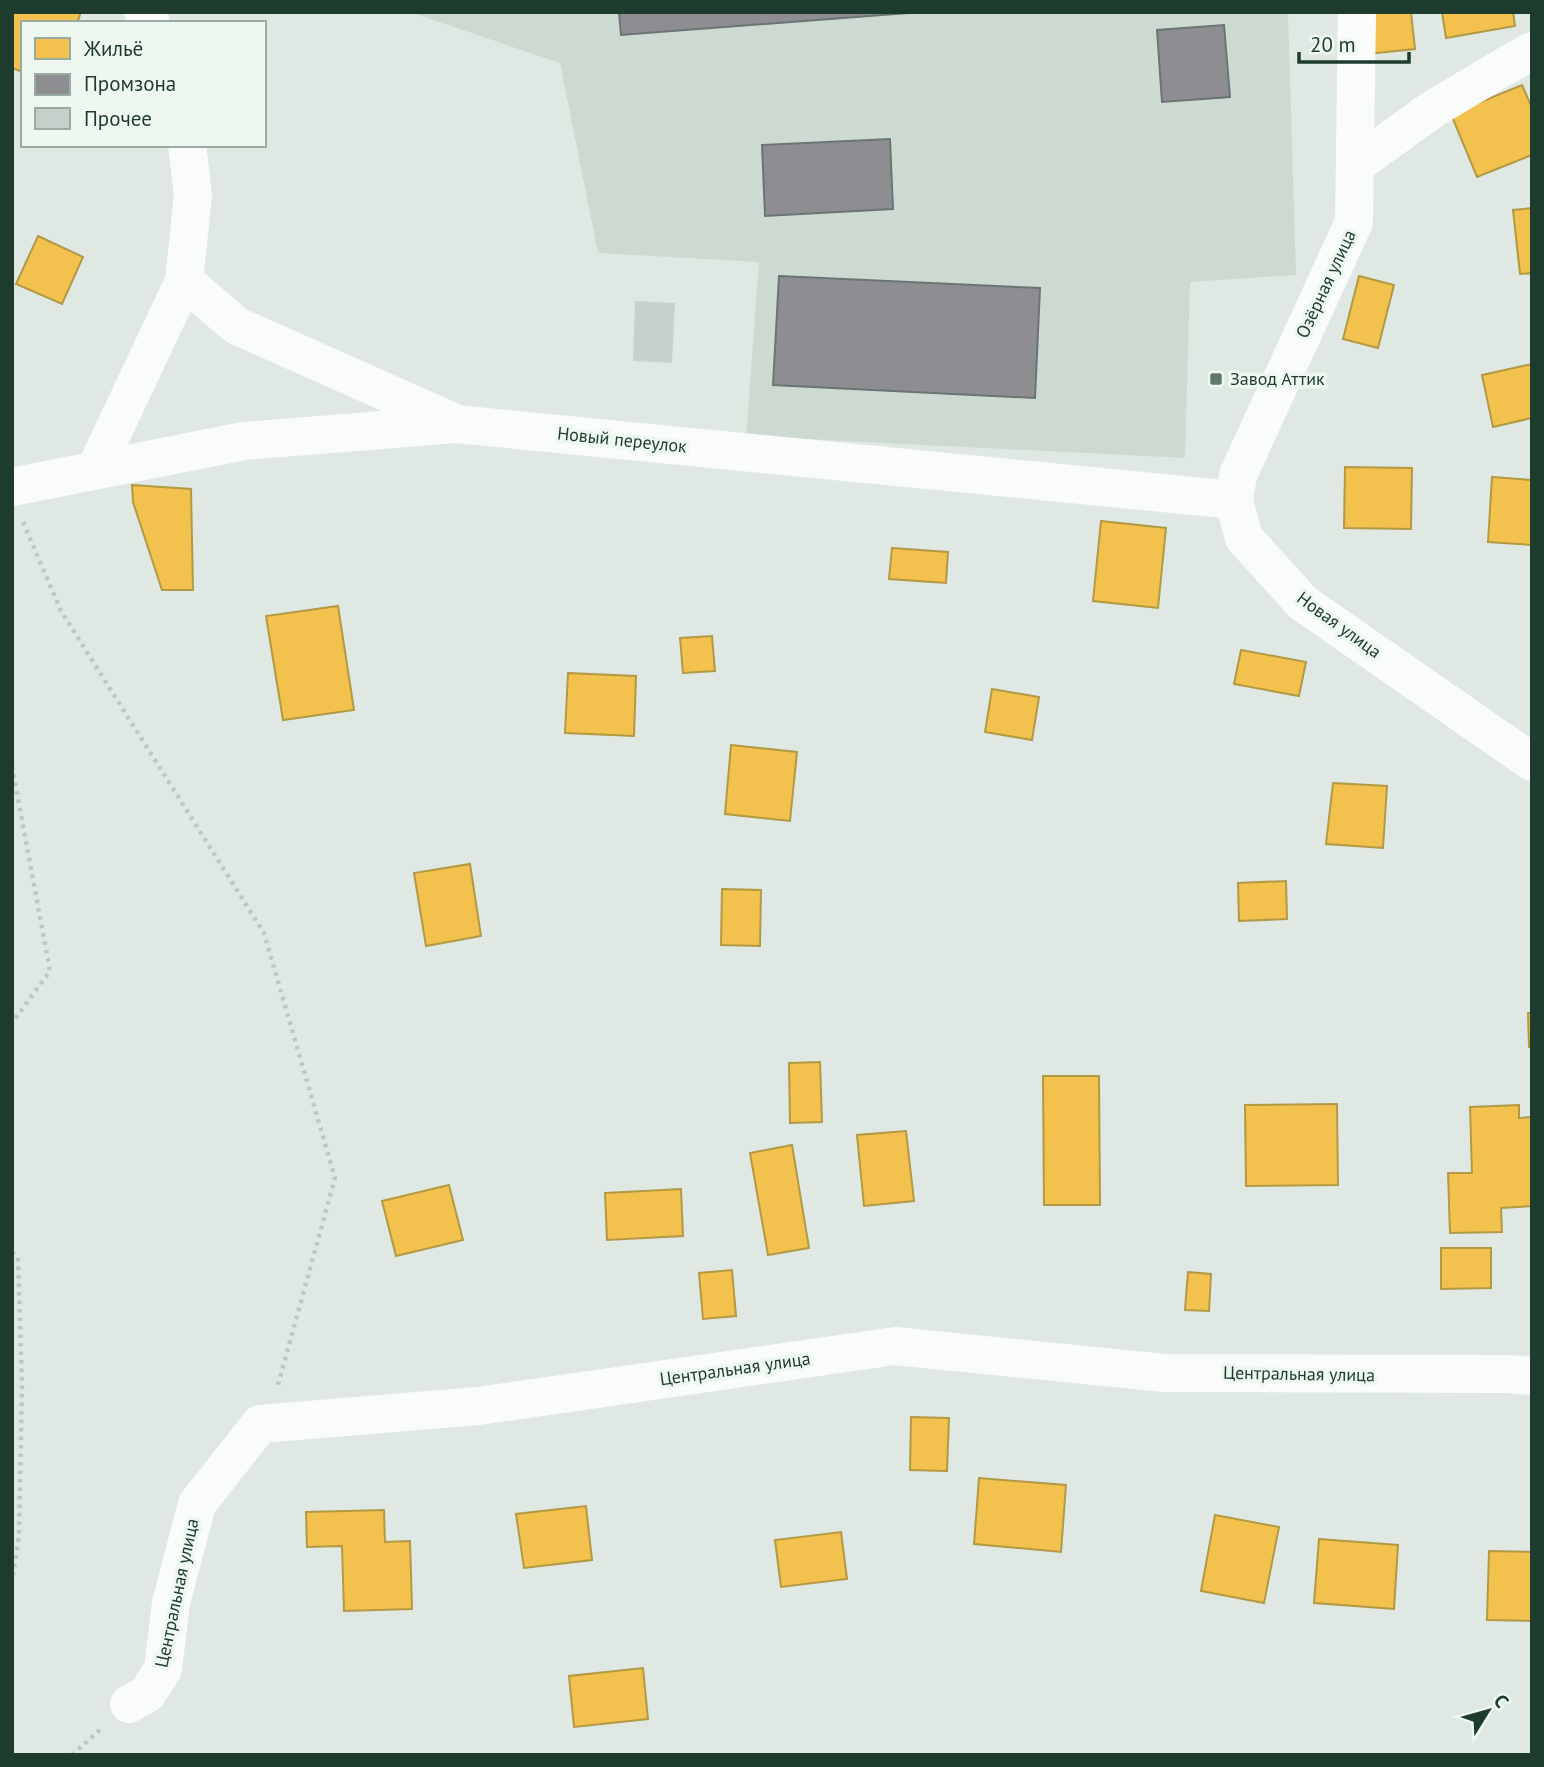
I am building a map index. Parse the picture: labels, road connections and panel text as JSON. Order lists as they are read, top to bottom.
{
  "streets": {
    "street": [
      "Озёрная улица",
      "Новый переулок",
      "Новая улица",
      "Центральная улица"
    ]
  },
  "crossings": [
    ["Озёрная улица", "Новый переулок"],
    ["Озёрная улица", "Новая улица"],
    ["Новый переулок", "Новая улица"]
  ],
  "places": {
    "transit": ["Завод Аттик"]
  },
  "legend": ["Жильё", "Промзона", "Прочее"],
  "scale_bar": "20 m",
  "north": "top right"
}
